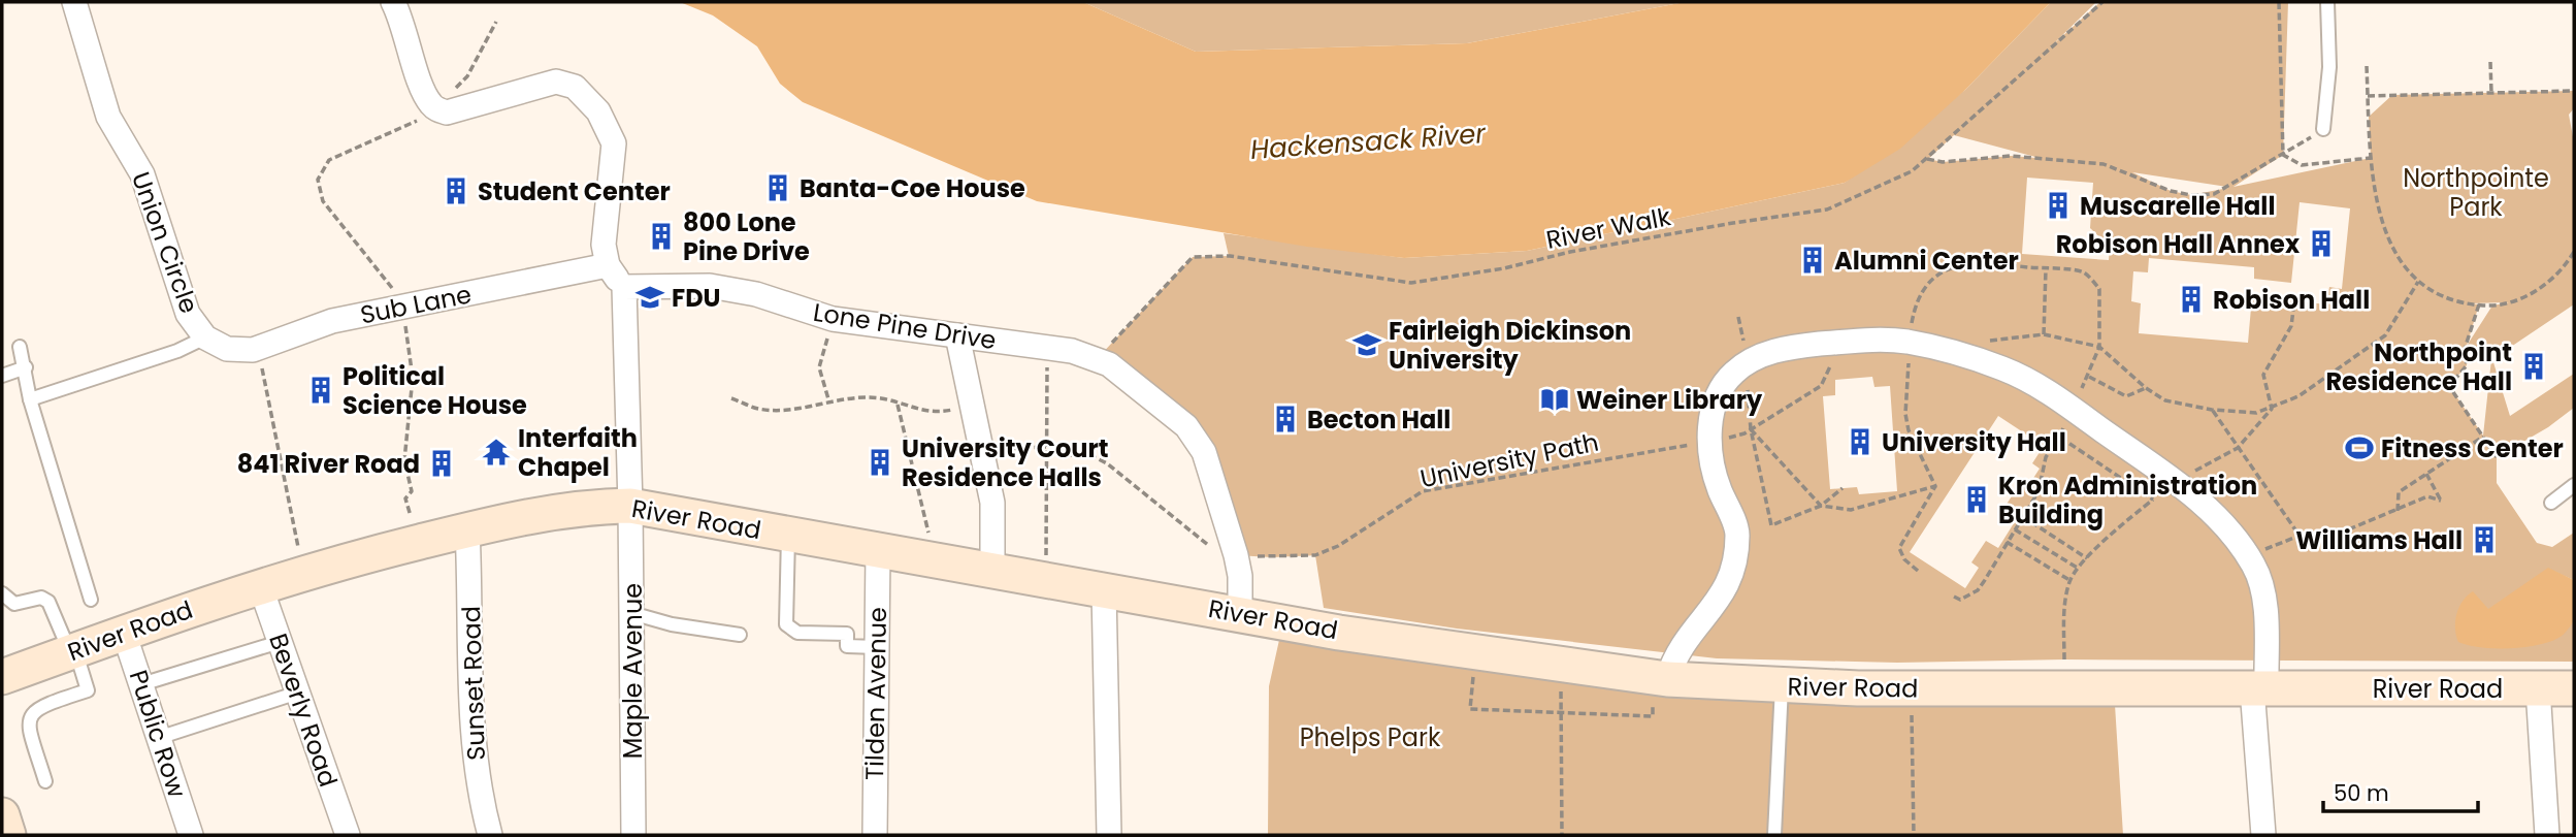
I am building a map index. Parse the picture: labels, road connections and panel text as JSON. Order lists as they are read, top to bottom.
{
  "streets": {
    "main road": ["River Road"],
    "street": [
      "Union Circle",
      "Sub Lane",
      "Lone Pine Drive",
      "Maple Avenue",
      "Sunset Road",
      "Tilden Avenue",
      "Beverly Road",
      "Public Row"
    ],
    "path": ["River Walk", "University Path"]
  },
  "crossings": [
    ["River Walk", "Lone Pine Drive"],
    ["Union Circle", "Sub Lane"],
    ["Lone Pine Drive", "University Path"],
    ["Lone Pine Drive", "River Road"],
    ["River Road", "Maple Avenue"],
    ["River Road", "Sunset Road"],
    ["River Road", "Tilden Avenue"],
    ["River Road", "Beverly Road"],
    ["River Road", "Public Row"]
  ],
  "water": ["Hackensack River"],
  "parks": ["Northpointe Park", "Phelps Park"],
  "places": {
    "building": [
      "Banta-Coe House",
      "Student Center",
      "Muscarelle Hall",
      "800 Lone Pine Drive",
      "Robison Hall Annex",
      "Alumni Center",
      "Robison Hall",
      "Northpoint Residence Hall",
      "Political Science House",
      "Becton Hall",
      "University Hall",
      "University Court Residence Halls",
      "841 River Road",
      "Kron Administration Building",
      "Williams Hall"
    ],
    "school or university": ["FDU", "Fairleigh Dickinson University"],
    "library": ["Weiner Library"],
    "sports": ["Fitness Center"],
    "temple": ["Interfaith Chapel"]
  },
  "scale_bar": "50 m"
}
